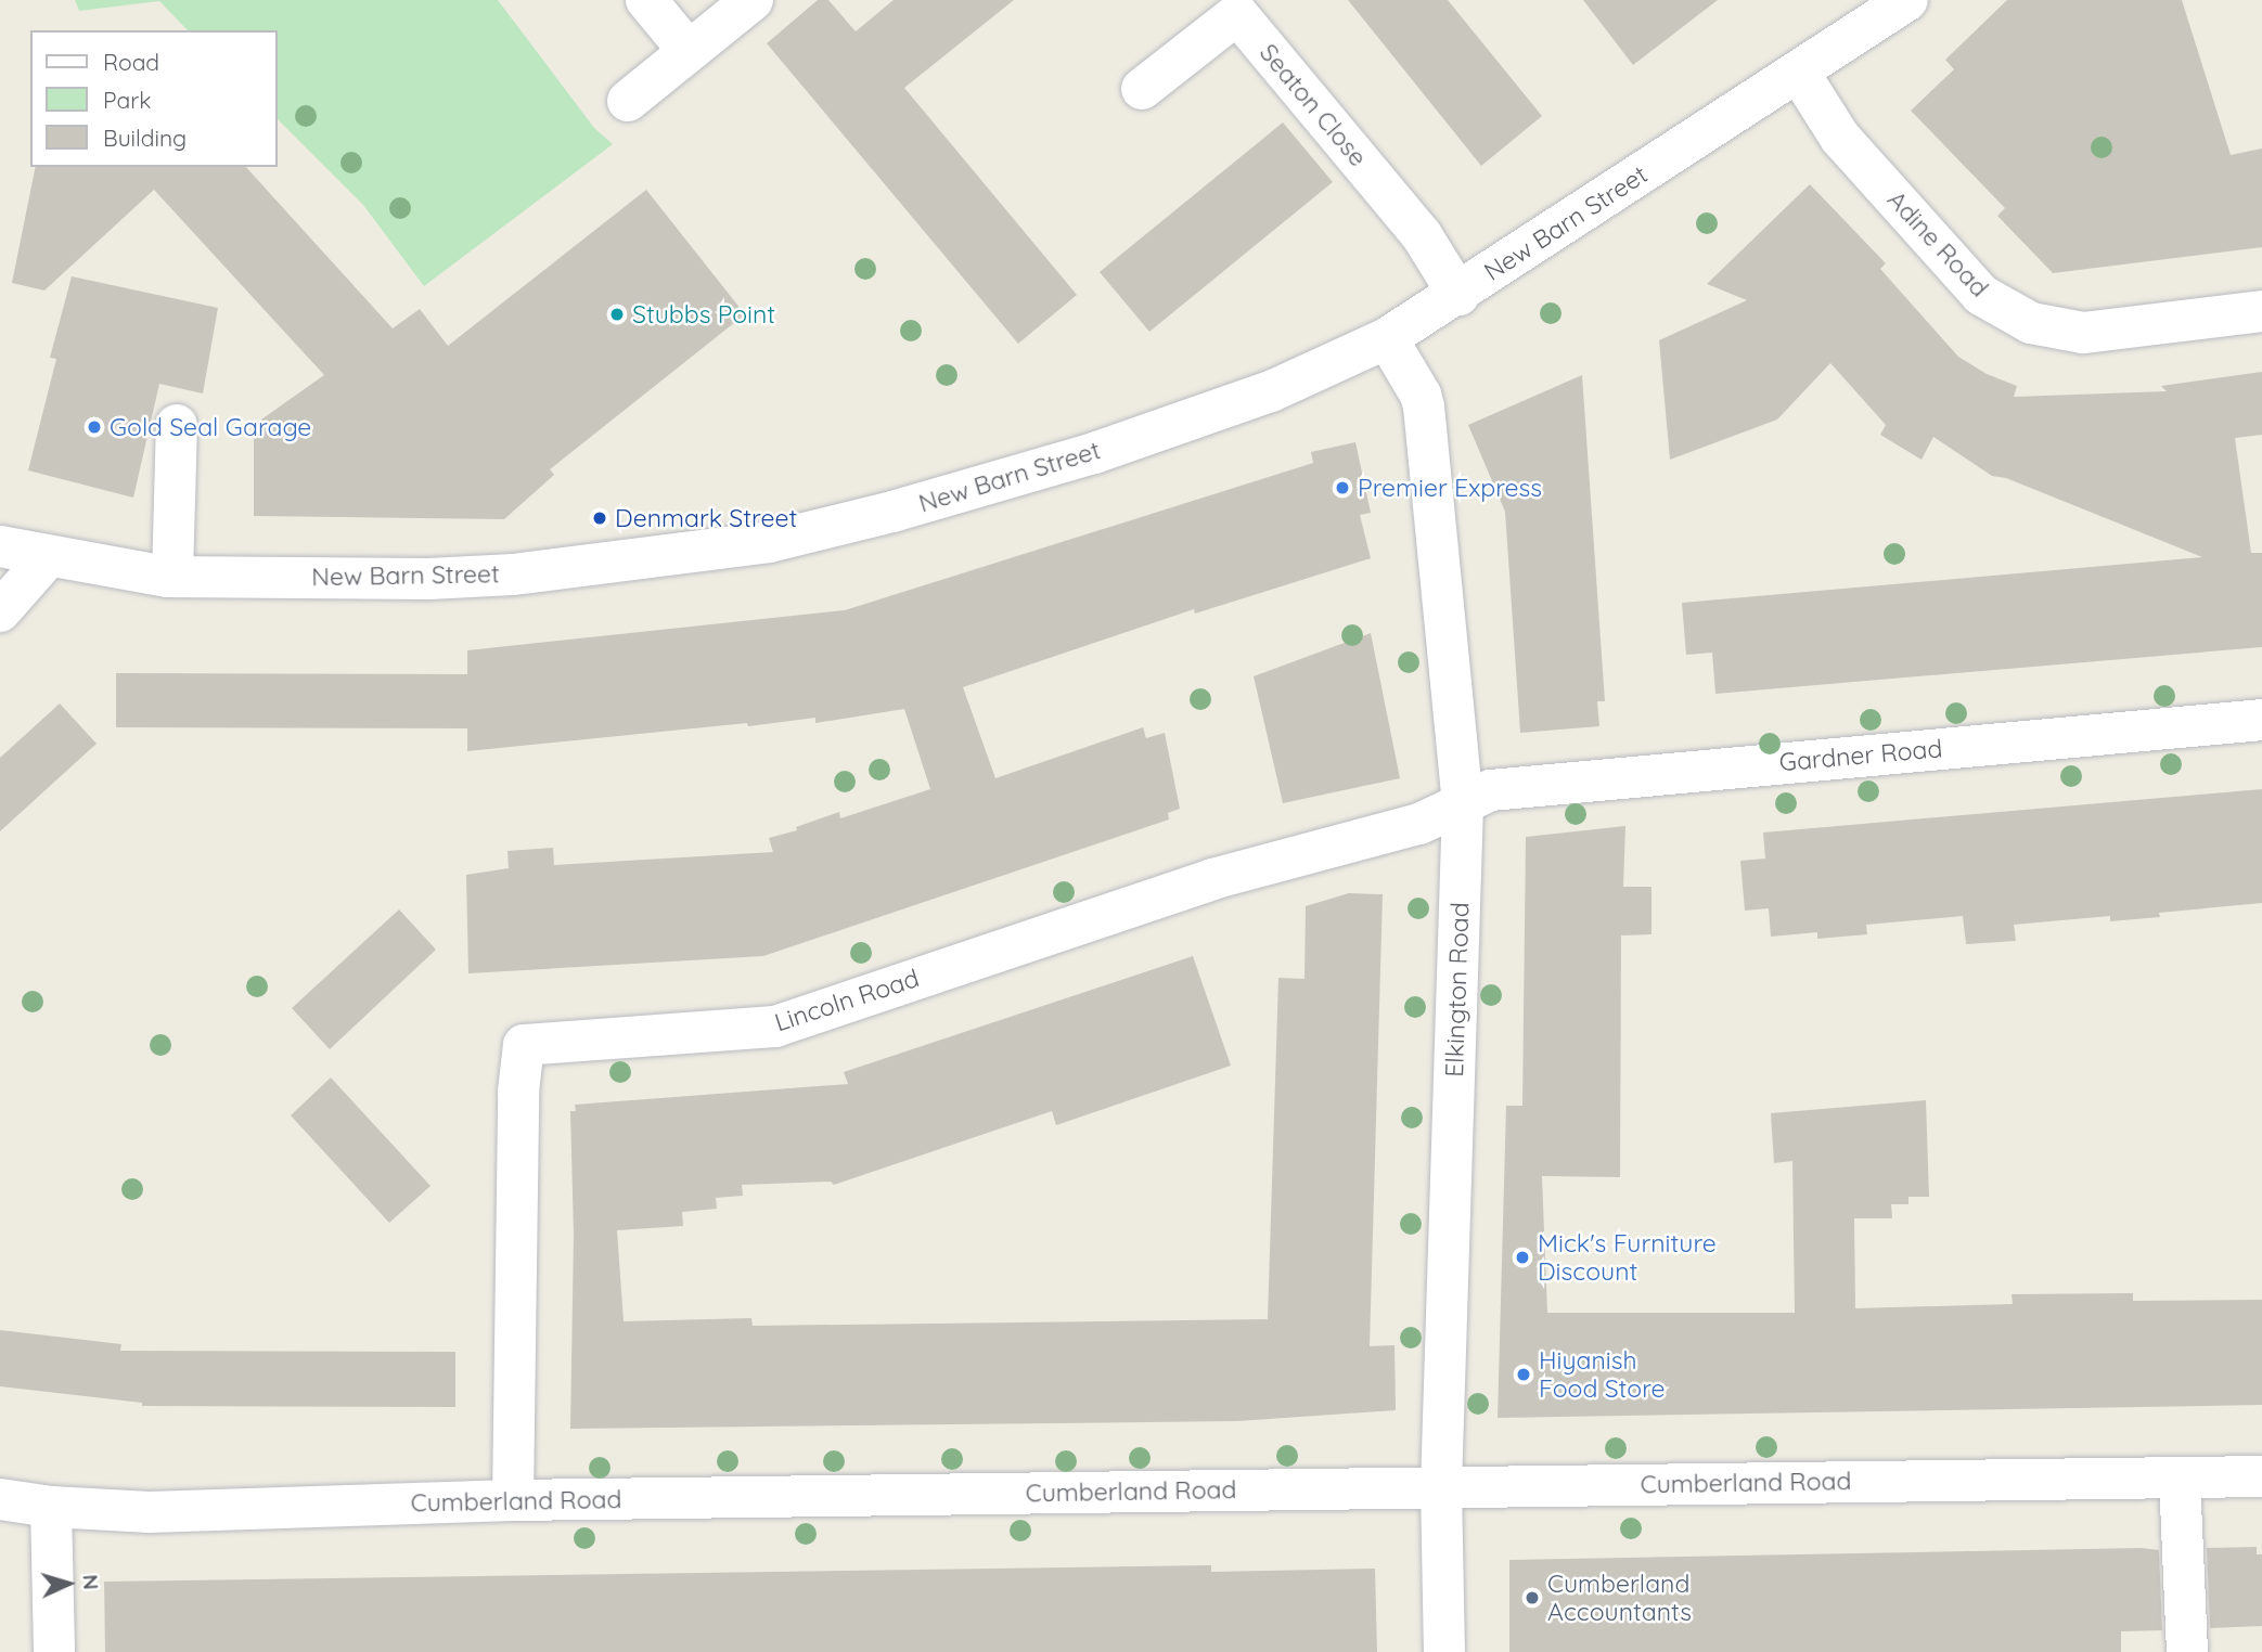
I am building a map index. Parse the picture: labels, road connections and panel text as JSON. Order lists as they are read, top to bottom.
{
  "streets": {
    "street": [
      "Seaton Close",
      "New Barn Street",
      "Adine Road",
      "Gardner Road",
      "Elkington Road",
      "Lincoln Road",
      "Cumberland Road"
    ]
  },
  "crossings": [
    ["Seaton Close", "New Barn Street"],
    ["New Barn Street", "Adine Road"],
    ["New Barn Street", "Elkington Road"],
    ["Gardner Road", "Elkington Road"],
    ["Gardner Road", "Lincoln Road"],
    ["Elkington Road", "Lincoln Road"],
    ["Elkington Road", "Cumberland Road"],
    ["Lincoln Road", "Cumberland Road"]
  ],
  "places": [
    "Stubbs Point",
    "Gold Seal Garage",
    "Premier Express",
    "Denmark Street",
    "Mick's Furniture Discount",
    "Hiyanish Food Store",
    "Cumberland Accountants"
  ],
  "legend": ["Road", "Park", "Building"],
  "north": "right"
}
